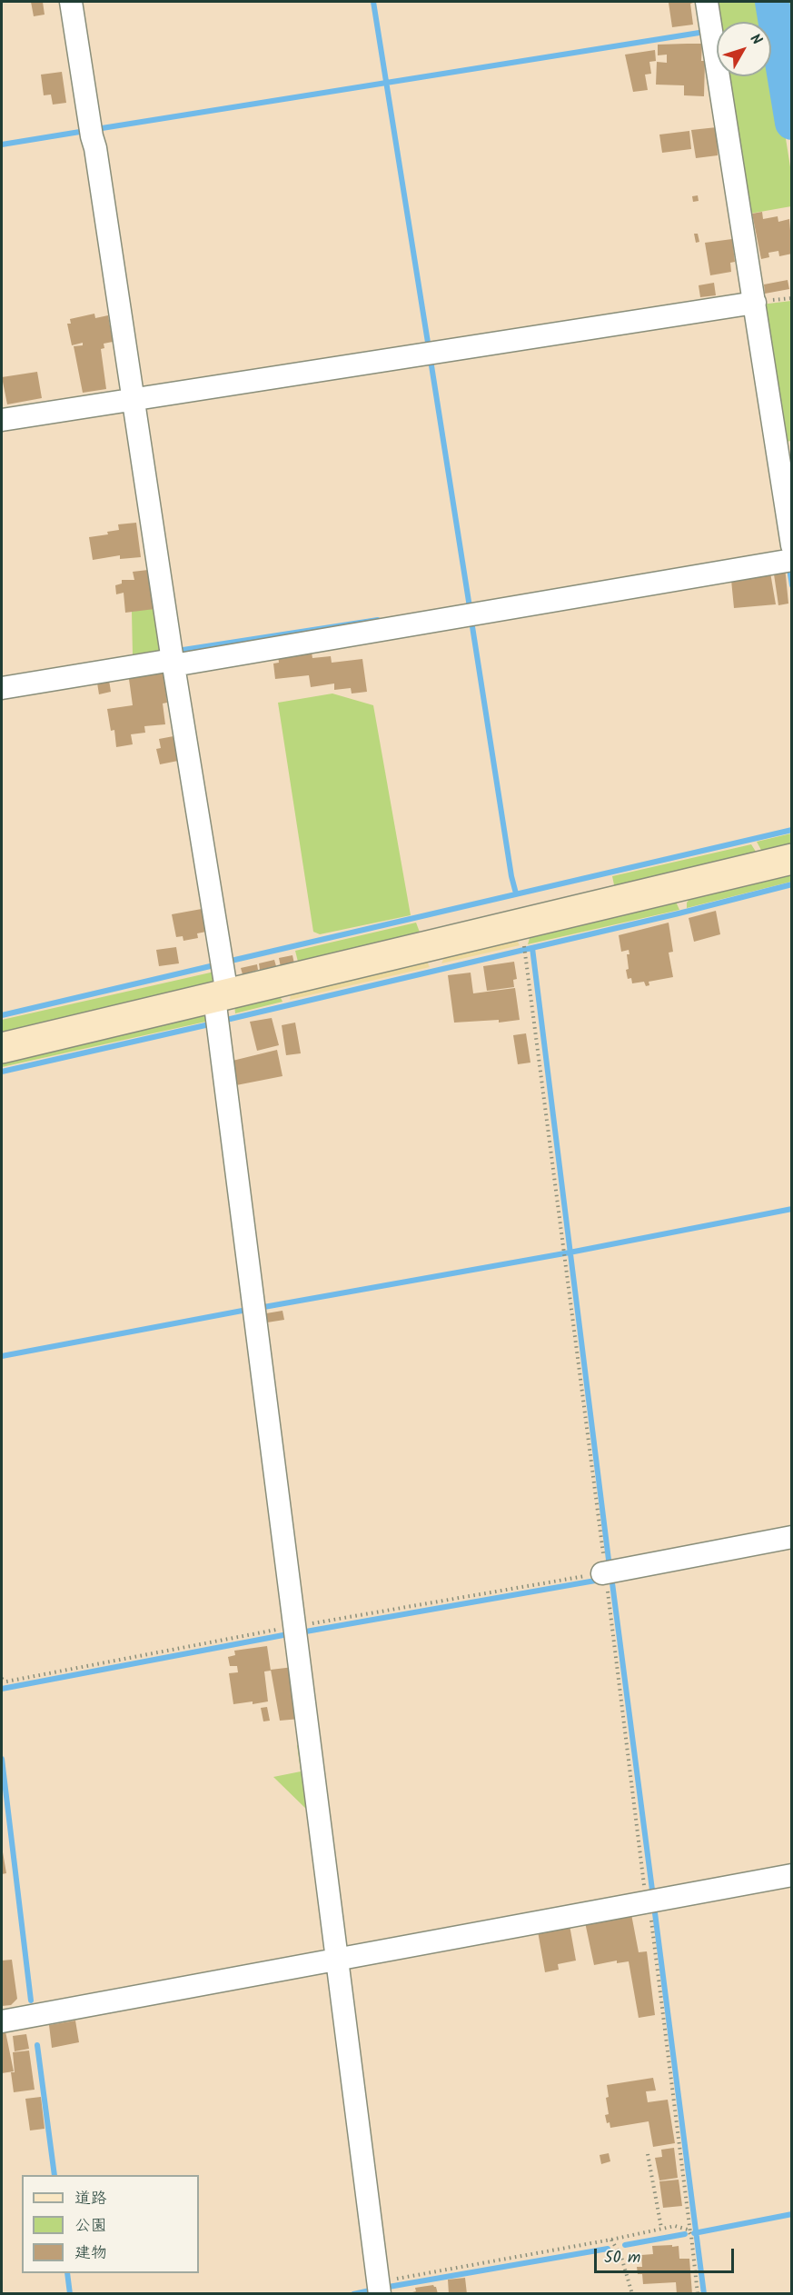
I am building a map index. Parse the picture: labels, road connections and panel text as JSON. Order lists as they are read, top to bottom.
{
  "legend": ["道路", "公園", "建物"],
  "scale_bar": "50 m",
  "north": "top right"
}
